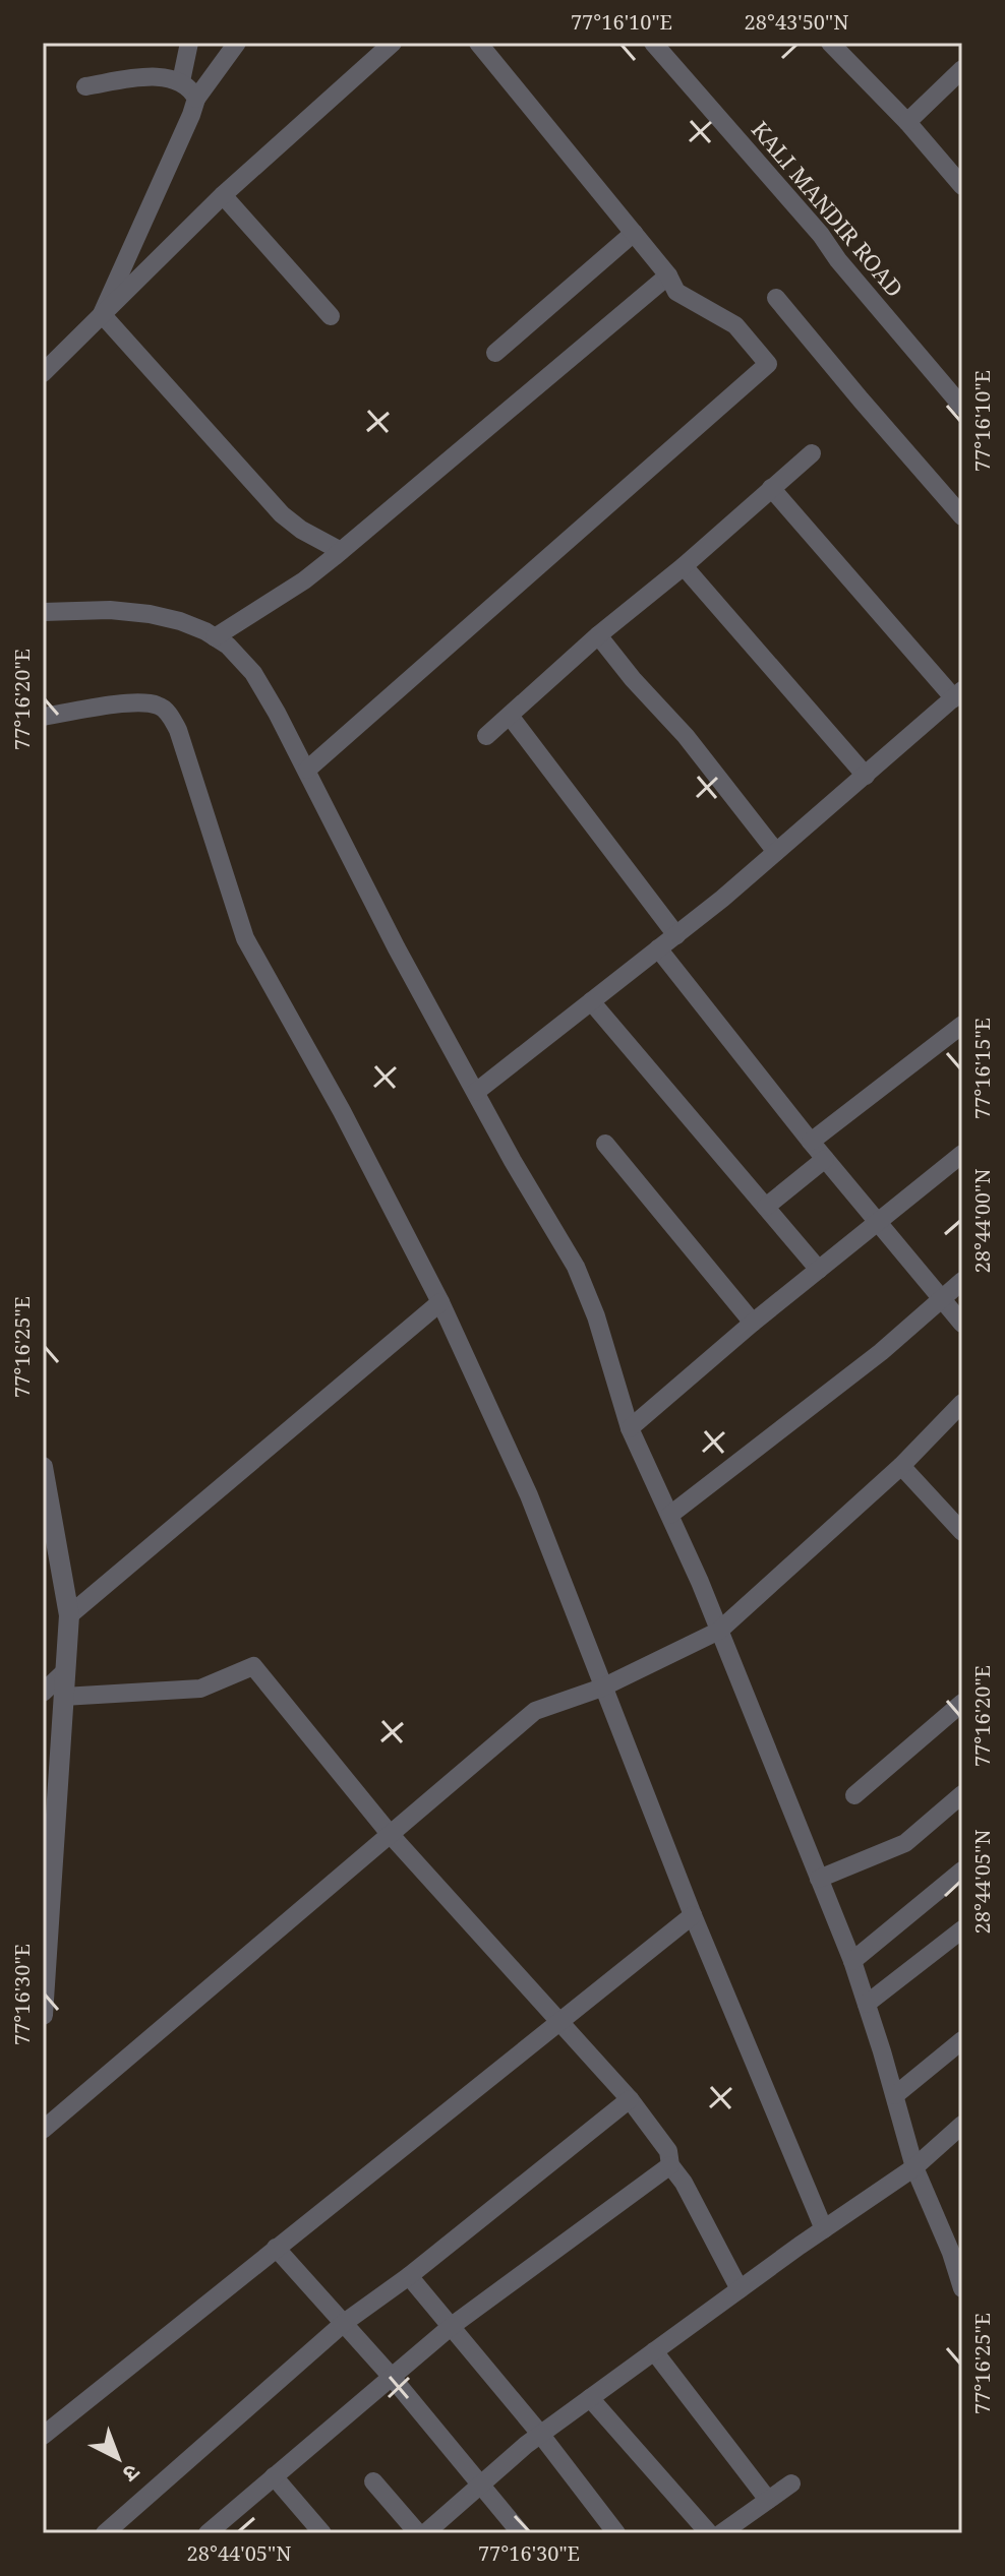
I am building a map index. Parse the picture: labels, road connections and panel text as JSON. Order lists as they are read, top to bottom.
{
  "streets": {
    "street": ["KALI MANDIR ROAD"]
  },
  "north": "bottom right",
  "coordinates": [
    "77°16'10\"E",
    "28°43'50\"N",
    "77°16'20\"E",
    "77°16'15\"E",
    "28°44'00\"N",
    "77°16'25\"E",
    "28°44'05\"N",
    "77°16'30\"E"
  ]
}
